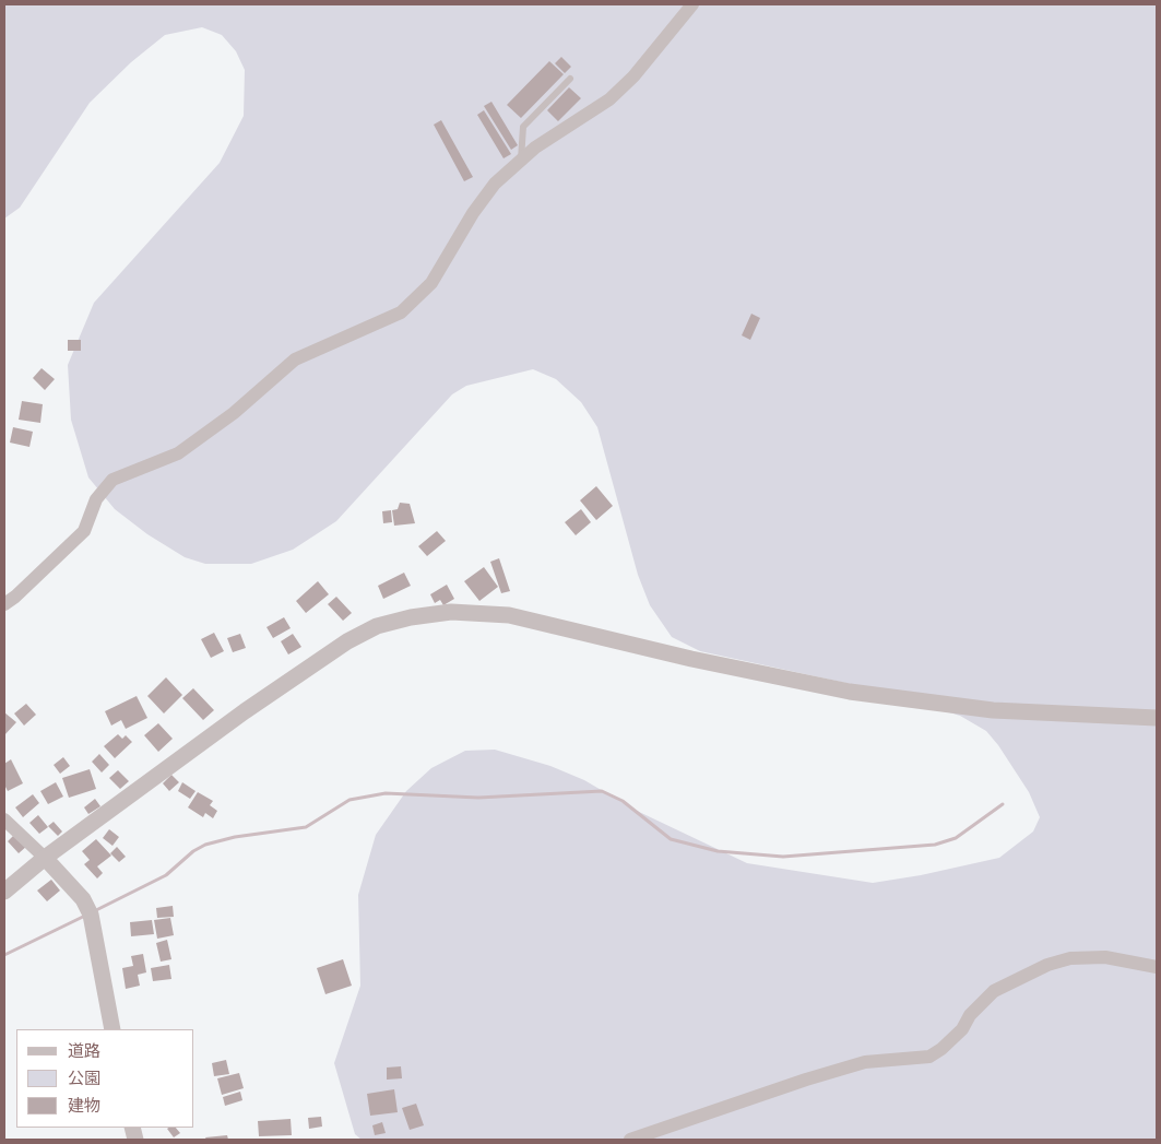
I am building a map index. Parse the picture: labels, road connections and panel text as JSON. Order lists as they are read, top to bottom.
{
  "legend": ["道路", "公園", "建物"]
}
